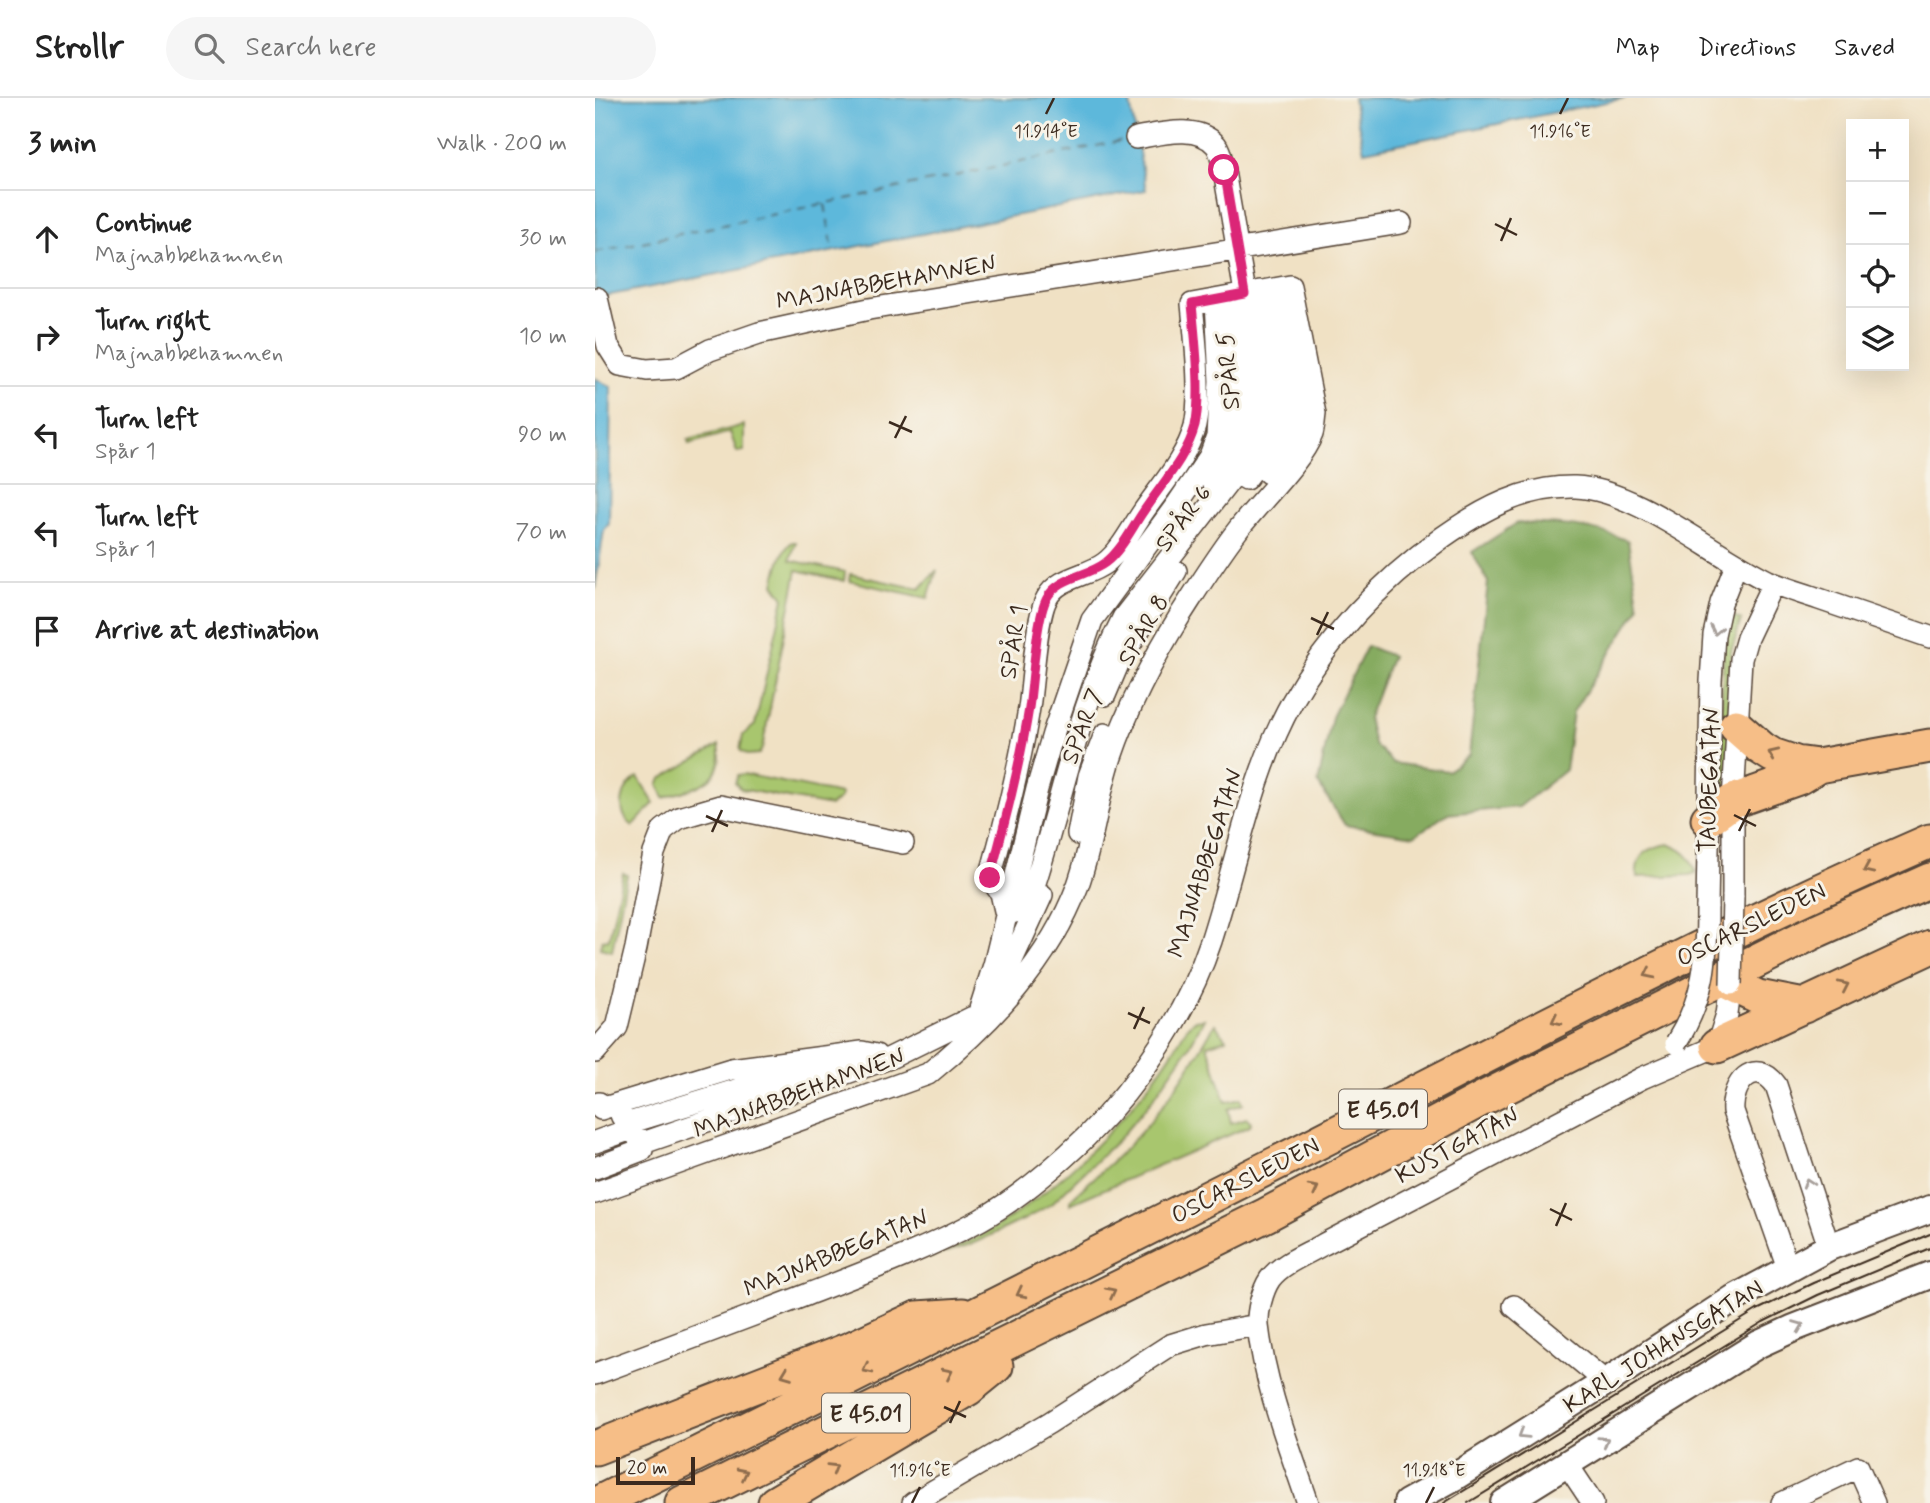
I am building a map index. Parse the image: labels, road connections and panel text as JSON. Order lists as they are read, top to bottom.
{
  "streets": {
    "highway": ["OSCARSLEDEN", "E 45.01"],
    "street": [
      "MAJNABBEHAMNEN",
      "SPÅR 6",
      "SPÅR 8",
      "TAUBEGATAN",
      "MAJNABBEGATAN",
      "KUSTGATAN",
      "KARL JOHANSGATAN"
    ]
  },
  "crossings": [
    ["MAJNABBEHAMNEN", "SPÅR 6"],
    ["MAJNABBEHAMNEN", "SPÅR 8"],
    ["SPÅR 6", "SPÅR 8"],
    ["TAUBEGATAN", "MAJNABBEGATAN"],
    ["TAUBEGATAN", "KUSTGATAN"]
  ],
  "scale_bar": "20 m",
  "page": {
    "header": "Strollr",
    "search": "Search here",
    "nav": ["Map", "Directions", "Saved"],
    "heading": ["3 min", "Walk · 200 m"],
    "map_buttons": ["+", "−"],
    "list": [
      ["Continue", "Majnabbehamnen", "30 m"],
      ["Turn right", "Majnabbehamnen", "10 m"],
      ["Turn left", "Spår 1", "90 m"],
      ["Turn left", "Spår 1", "70 m"],
      "Arrive at destination"
    ],
    "scale": "20 m"
  },
  "coordinates": ["11.914°E", "11.916°E", "11.918°E"]
}
